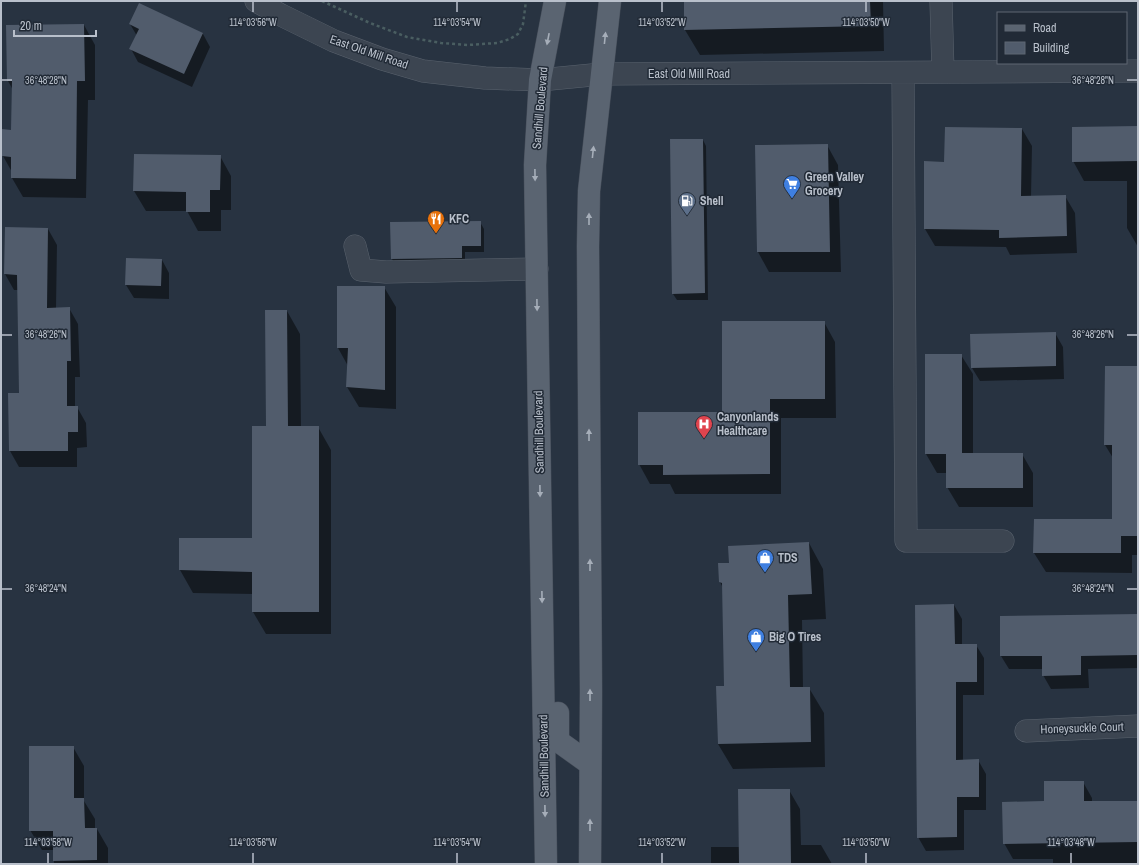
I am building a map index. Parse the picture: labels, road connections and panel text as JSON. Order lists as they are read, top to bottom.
{
  "streets": {
    "main road": ["Sandhill Boulevard"],
    "street": ["East Old Mill Road", "Honeysuckle Court"]
  },
  "crossings": [
    ["East Old Mill Road", "Sandhill Boulevard"]
  ],
  "places": {
    "supermarket": ["Green Valley Grocery"],
    "fuel station": ["Shell"],
    "restaurant": ["KFC"],
    "hospital": ["Canyonlands Healthcare"],
    "shop": ["TDS", "Big O Tires"]
  },
  "legend": ["Road", "Building"],
  "scale_bar": "20 m",
  "coordinates": [
    "114°03'56\"W",
    "114°03'54\"W",
    "114°03'52\"W",
    "114°03'50\"W",
    "36°48'28\"N",
    "36°48'26\"N",
    "36°48'24\"N",
    "114°03'58\"W",
    "114°03'48\"W"
  ]
}
